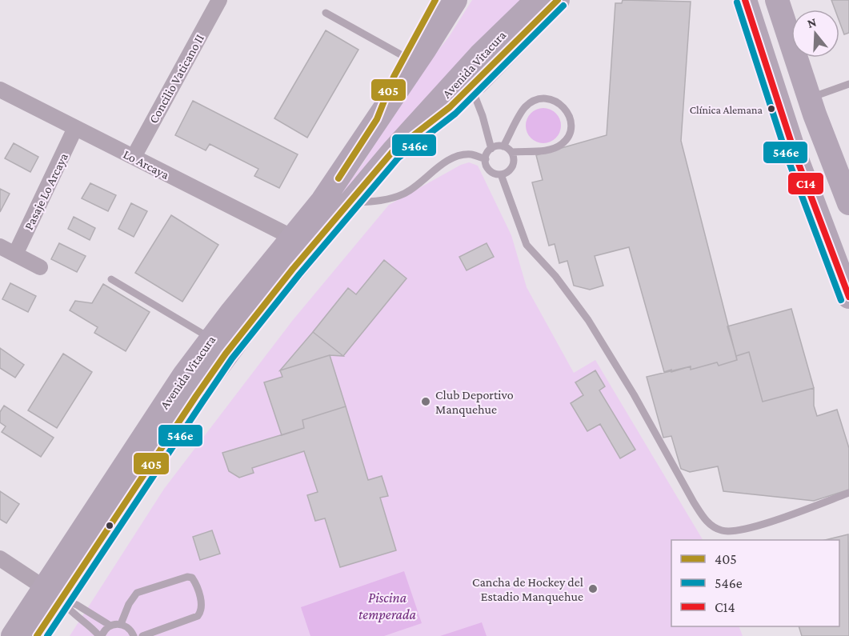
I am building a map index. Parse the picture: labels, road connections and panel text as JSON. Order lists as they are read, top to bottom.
{
  "streets": {
    "main road": ["Avenida Vitacura"],
    "street": ["Concilio Vaticano II", "Lo Arcaya", "Pasaje Lo Arcaya"]
  },
  "crossings": [
    ["Avenida Vitacura", "Lo Arcaya"],
    ["Concilio Vaticano II", "Lo Arcaya"],
    ["Lo Arcaya", "Pasaje Lo Arcaya"]
  ],
  "water": ["Piscina temperada"],
  "places": ["Clínica Alemana", "Club Deportivo Manquehue", "Cancha de Hockey del Estadio Manquehue"],
  "lines": ["transit line 405", "transit line C14", "transit line 546e"],
  "legend": ["405", "546e", "C14"],
  "north": "top"
}
